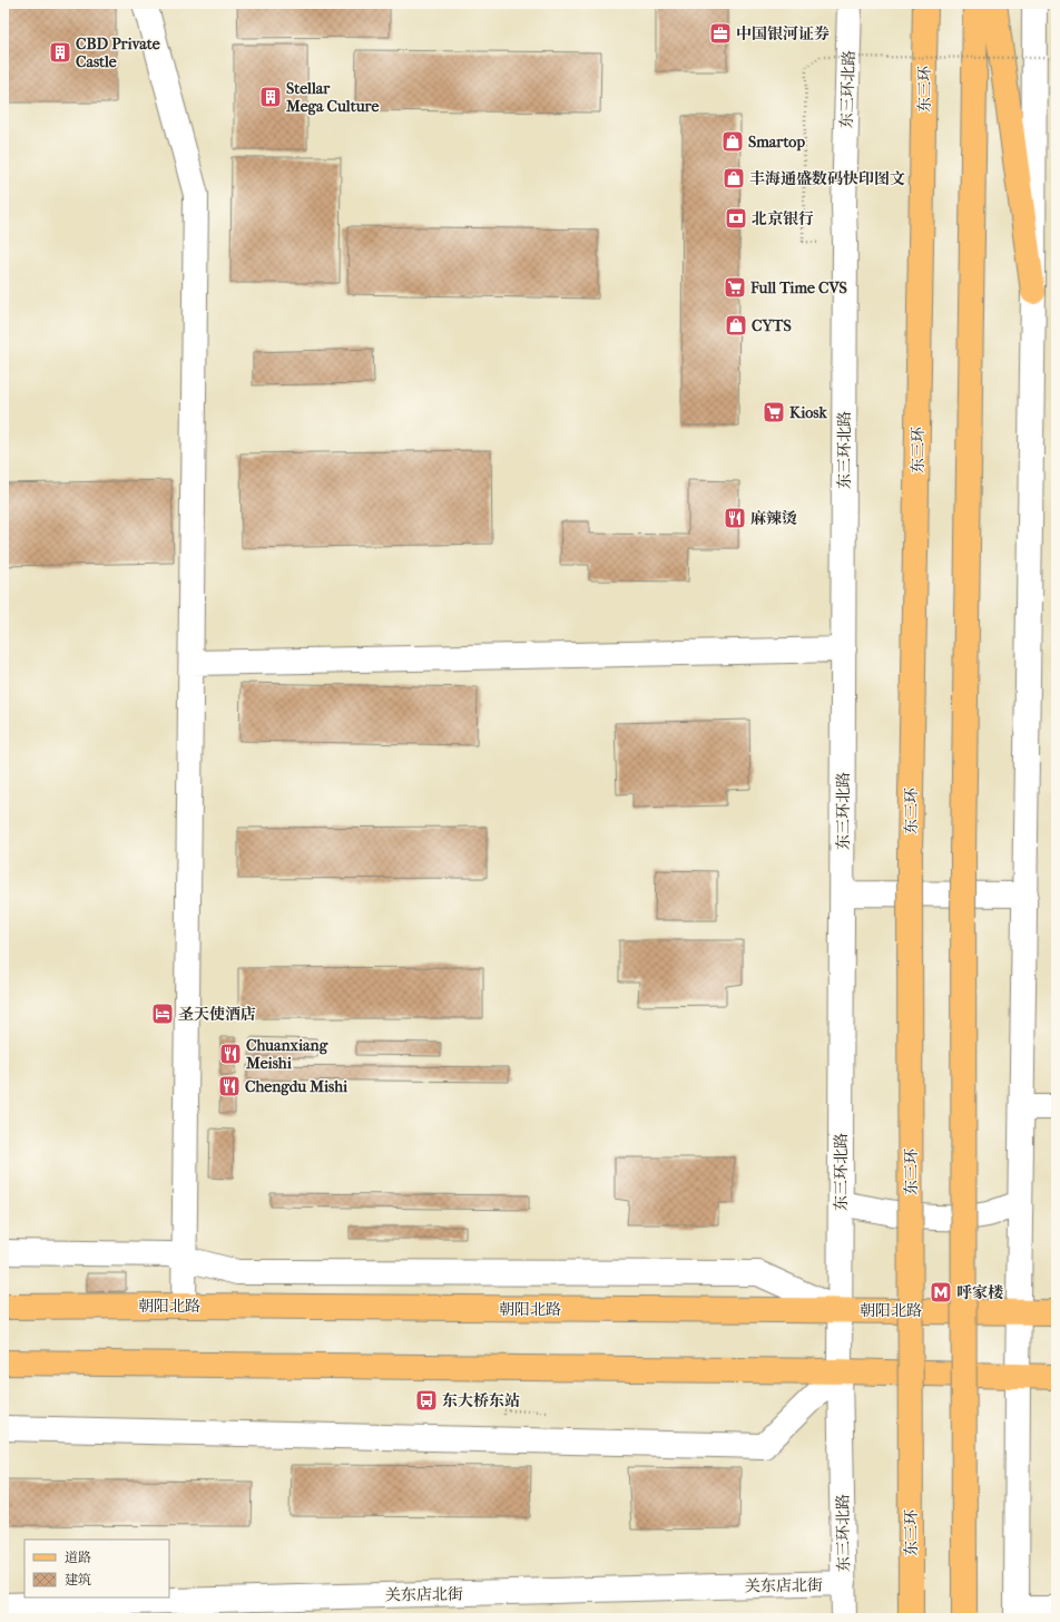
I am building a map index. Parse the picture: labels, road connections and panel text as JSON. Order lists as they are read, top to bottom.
{
  "streets": {
    "main road": ["东三环", "朝阳北路"],
    "street": ["东三环北路", "关东店北街"]
  },
  "crossings": [
    ["东三环北路", "朝阳北路"],
    ["东三环北路", "关东店北街"]
  ],
  "places": {
    "office": ["中国银河证券"],
    "building": ["CBD Private Castle", "Stellar Mega Culture"],
    "shop": ["Smartop", "丰海通盛数码快印图文", "CYTS"],
    "bank": ["北京银行"],
    "supermarket": ["Full Time CVS", "Kiosk"],
    "restaurant": ["麻辣烫", "Chuanxiang Meishi", "Chengdu Mishi"],
    "hotel": ["圣天使酒店"],
    "metro station": ["呼家楼"],
    "bus stop": ["东大桥东站"]
  },
  "legend": ["道路", "建筑"]
}
